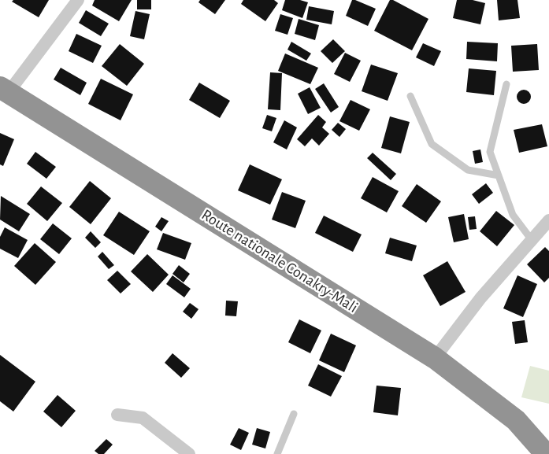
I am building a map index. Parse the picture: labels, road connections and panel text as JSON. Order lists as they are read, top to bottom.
{
  "streets": {
    "highway": ["Route nationale Conakry-Mali"]
  }
}
